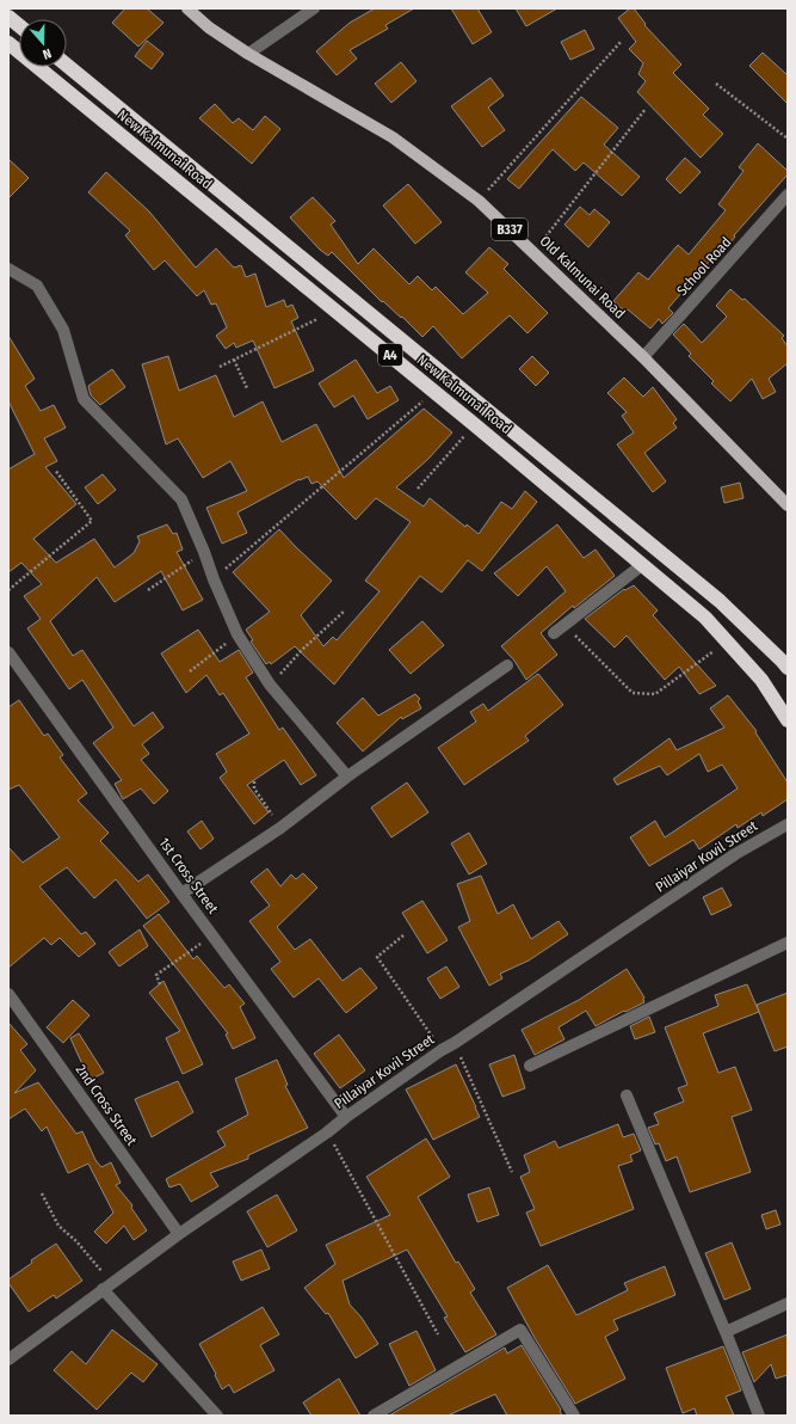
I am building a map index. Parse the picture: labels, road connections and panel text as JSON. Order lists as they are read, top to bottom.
{
  "streets": {
    "highway": ["New Kalmunai Road", "A4"],
    "main road": ["B337", "Old Kalmunai Road"],
    "street": [
      "School Road",
      "Pillaiyar Kovil Street",
      "1st Cross Street",
      "2nd Cross Street"
    ]
  },
  "crossings": [
    ["School Road", "Old Kalmunai Road"],
    ["Pillaiyar Kovil Street", "1st Cross Street"],
    ["Pillaiyar Kovil Street", "2nd Cross Street"]
  ],
  "north": "bottom"
}
